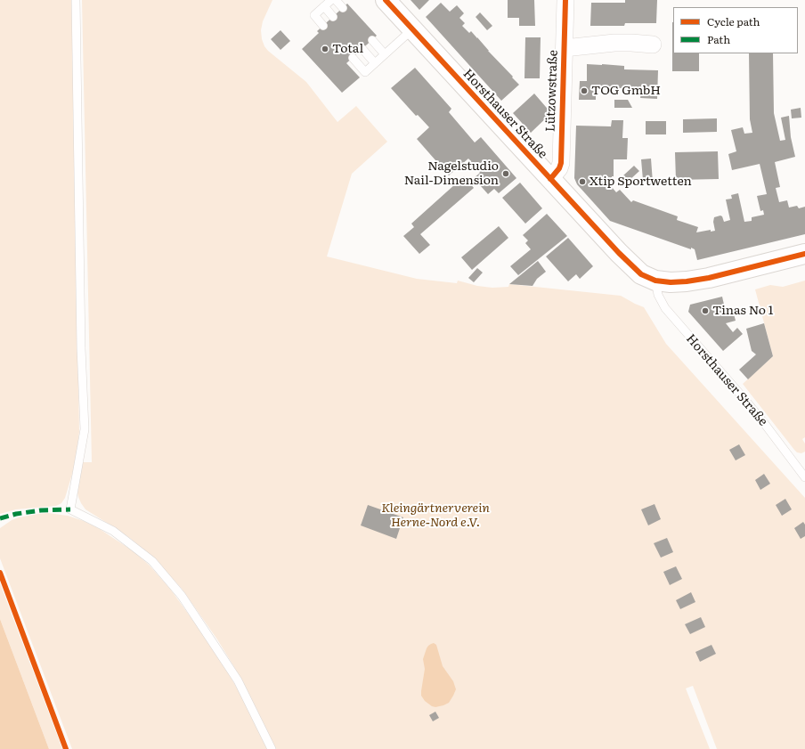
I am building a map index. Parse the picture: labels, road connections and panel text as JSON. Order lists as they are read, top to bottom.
{
  "streets": {
    "main road": ["Horsthauser Straße"],
    "street": ["Lützowstraße"]
  },
  "crossings": [
    ["Lützowstraße", "Horsthauser Straße"]
  ],
  "parks": ["Kleingärtnerverein Herne-Nord e.V."],
  "places": [
    "Total",
    "TOG GmbH",
    "Nagelstudio Nail-Dimension",
    "Xtip Sportwetten",
    "Tinas No 1"
  ],
  "legend": ["Cycle path", "Path"]
}
